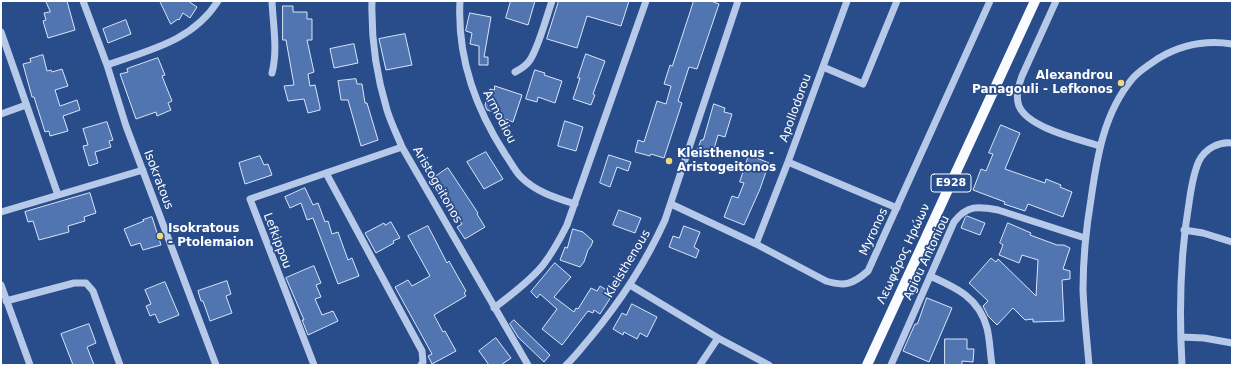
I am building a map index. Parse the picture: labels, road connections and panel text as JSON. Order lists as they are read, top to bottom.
{
  "streets": {
    "main road": ["E928", "Λεωφόρος Ηρώων"],
    "street": [
      "Apollodorou",
      "Armodiou",
      "Isokratous",
      "Aristogeitonos",
      "Myronos",
      "Lefkippou",
      "Agiou Antoniou",
      "Kleisthenous"
    ]
  },
  "crossings": [
    ["Apollodorou", "Myronos"],
    ["Aristogeitonos", "Lefkippou"],
    ["Myronos", "Kleisthenous"]
  ],
  "places": ["Alexandrou Panagouli - Lefkonos", "Kleisthenous - Aristogeitonos", "Isokratous - Ptolemaion"]
}
